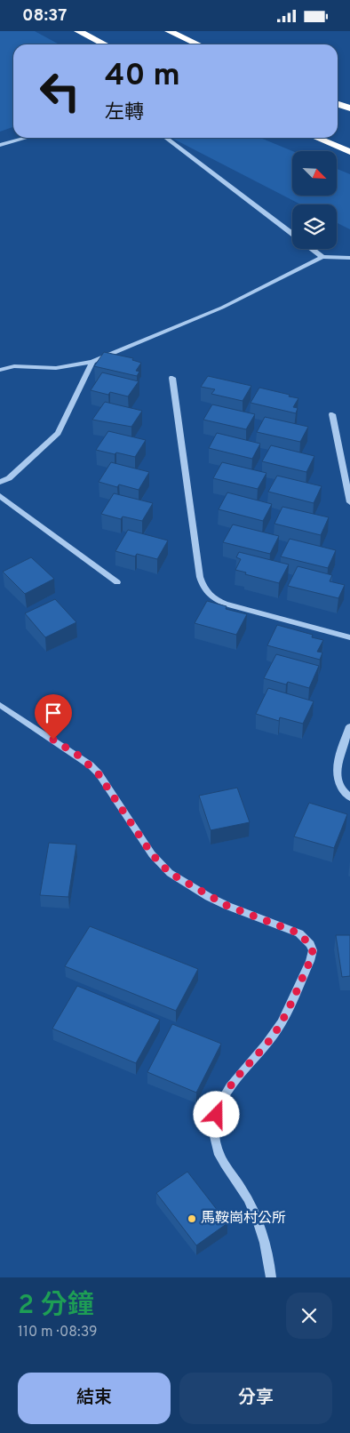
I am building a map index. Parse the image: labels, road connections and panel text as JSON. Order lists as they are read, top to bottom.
{
  "places": ["馬鞍崗村公所"],
  "north": "bottom right",
  "page": {
    "status": "08:37",
    "turn": ["40 m", "左轉"],
    "heading": ["2 分鐘", "110 m · 08:39"],
    "buttons": ["結束", "分享"]
  }
}
